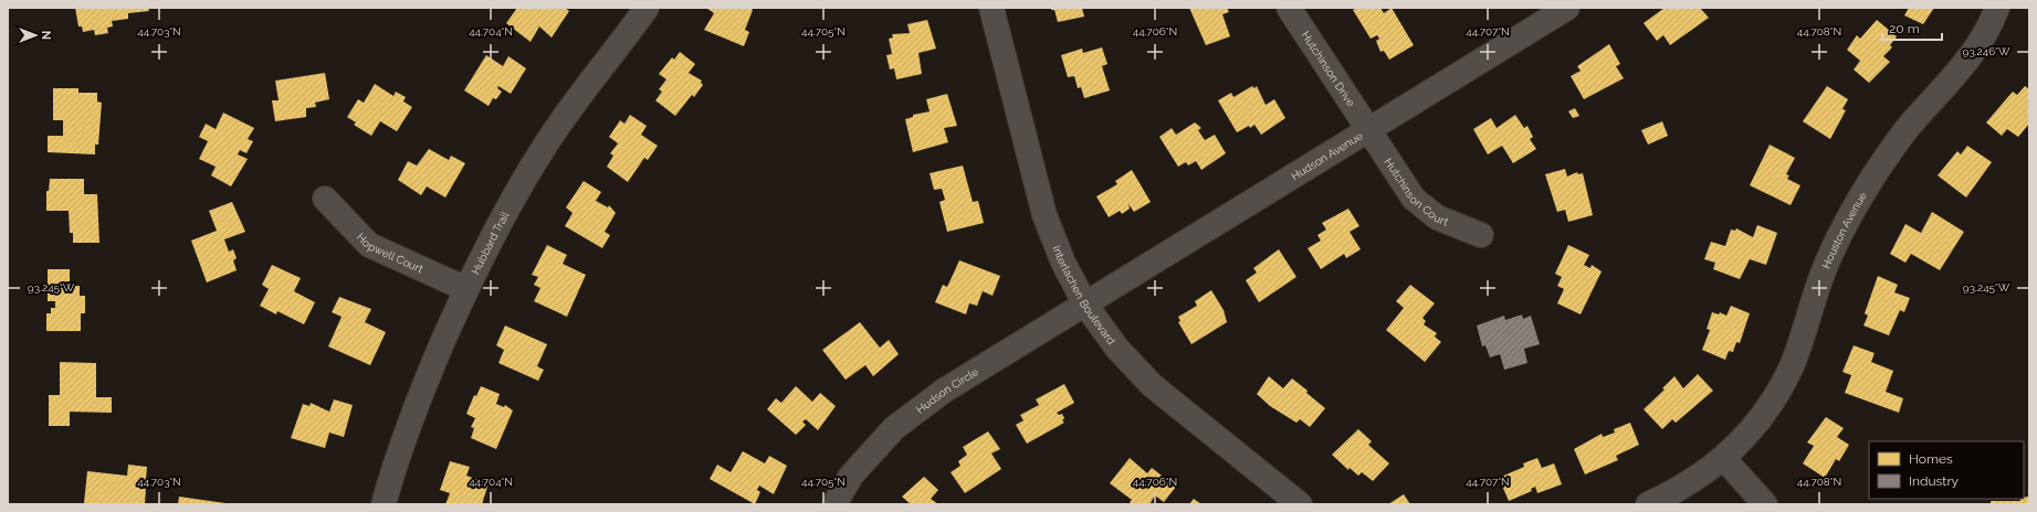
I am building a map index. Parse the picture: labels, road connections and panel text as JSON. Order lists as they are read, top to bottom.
{
  "streets": {
    "street": [
      "Hutchinson Drive",
      "Hudson Avenue",
      "Hutchinson Court",
      "Houston Avenue",
      "Hubbard Trail",
      "Hopwell Court",
      "Interlachen Boulevard",
      "Hudson Circle"
    ]
  },
  "crossings": [
    ["Hutchinson Drive", "Hudson Avenue"],
    ["Hutchinson Drive", "Hutchinson Court"],
    ["Hudson Avenue", "Hutchinson Court"],
    ["Hudson Avenue", "Interlachen Boulevard"],
    ["Hudson Avenue", "Hudson Circle"],
    ["Hubbard Trail", "Hopwell Court"],
    ["Interlachen Boulevard", "Hudson Circle"]
  ],
  "legend": ["Homes", "Industry"],
  "scale_bar": "20 m",
  "north": "right",
  "coordinates": [
    "44.703°N",
    "44.704°N",
    "44.705°N",
    "44.706°N",
    "44.707°N",
    "44.708°N",
    "93.246°W",
    "93.245°W"
  ]
}
